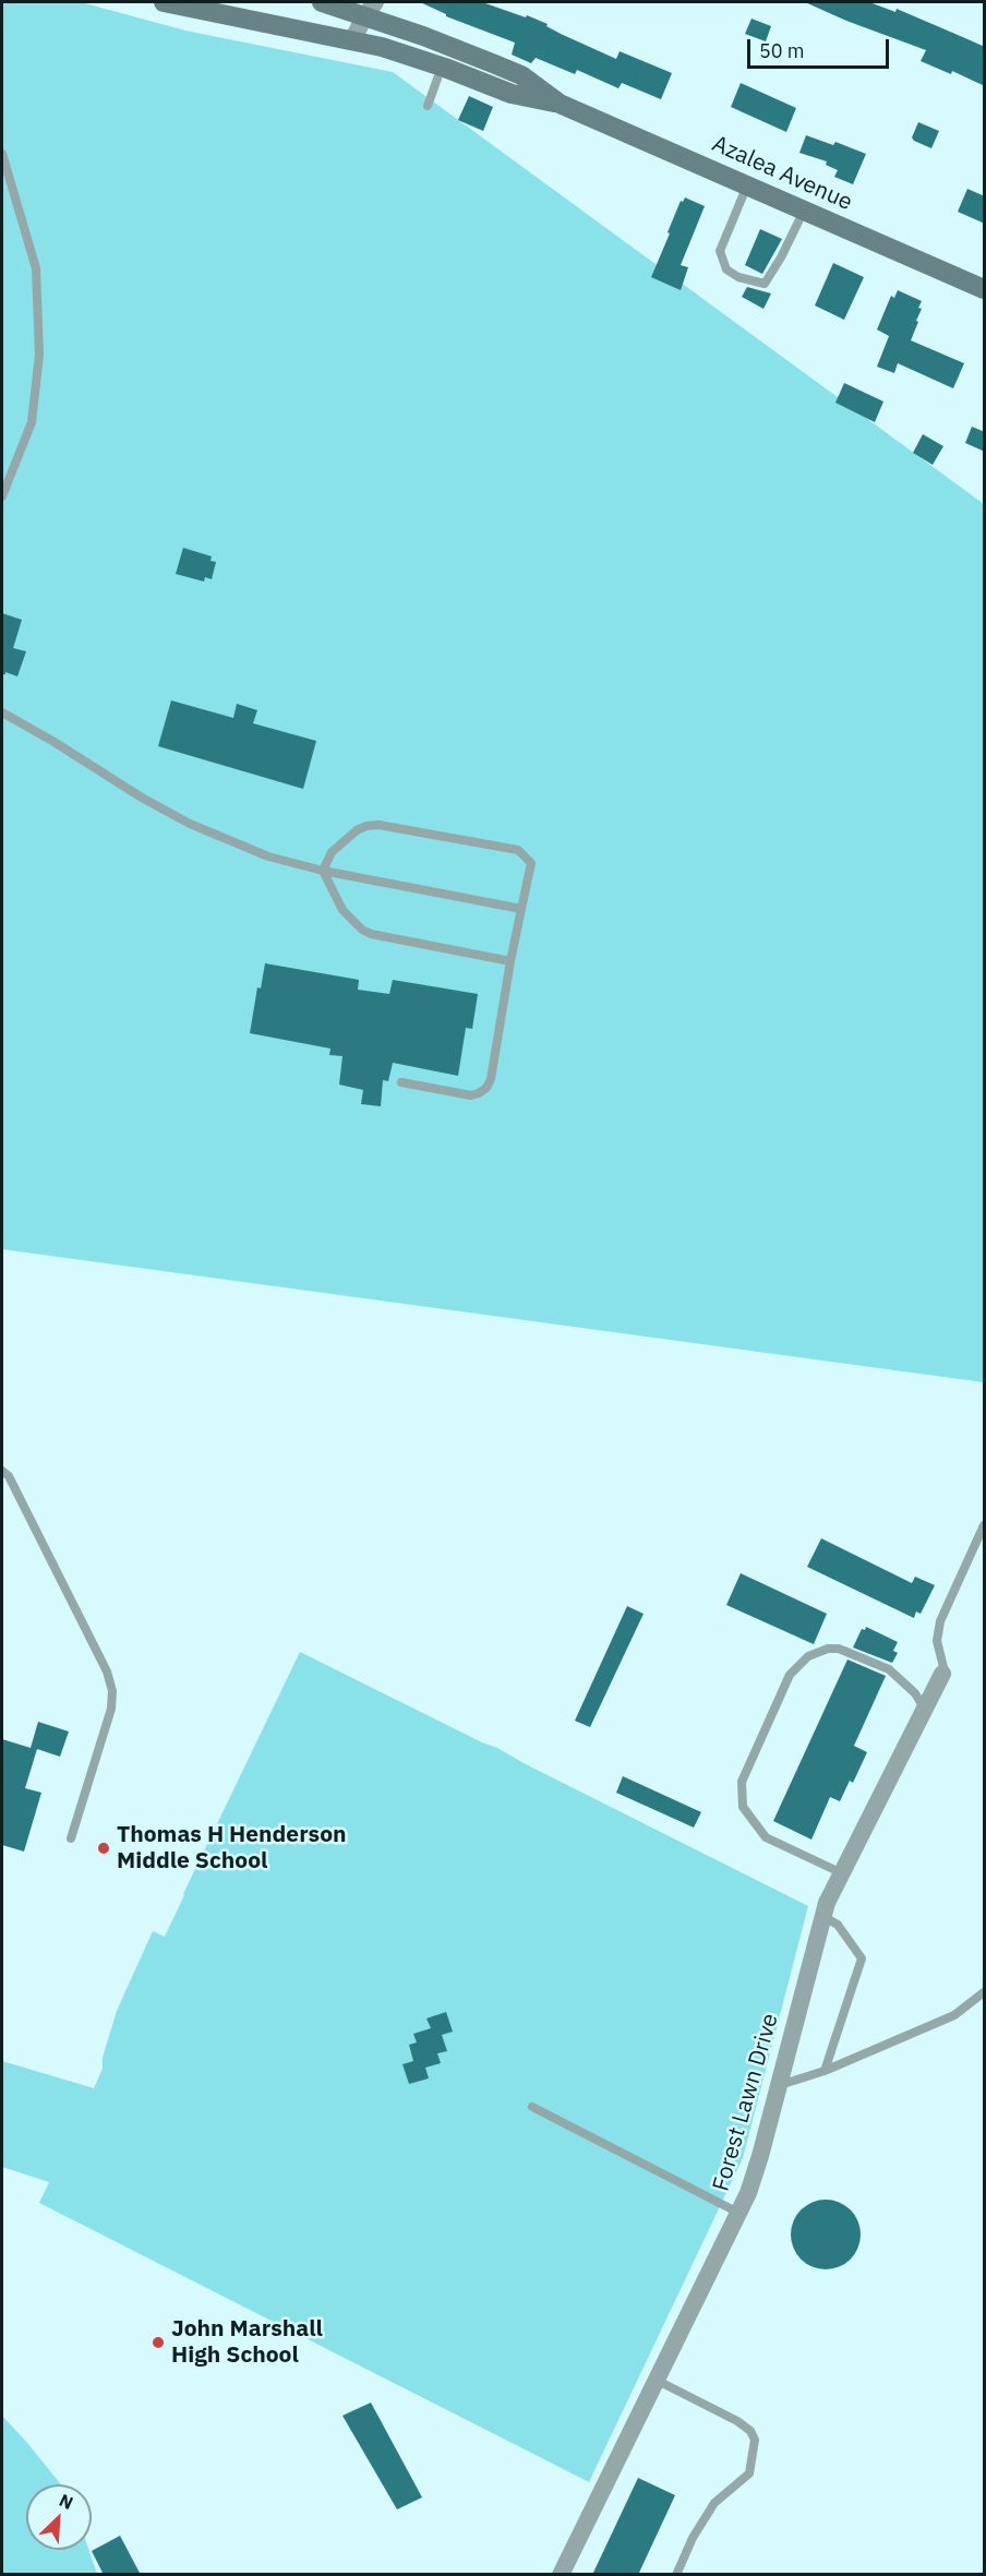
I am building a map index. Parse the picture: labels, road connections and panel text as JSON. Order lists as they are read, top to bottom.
{
  "streets": {
    "main road": ["Azalea Avenue"],
    "street": ["Forest Lawn Drive"]
  },
  "places": ["Thomas H Henderson Middle School", "John Marshall High School"],
  "scale_bar": "50 m",
  "north": "top right"
}
